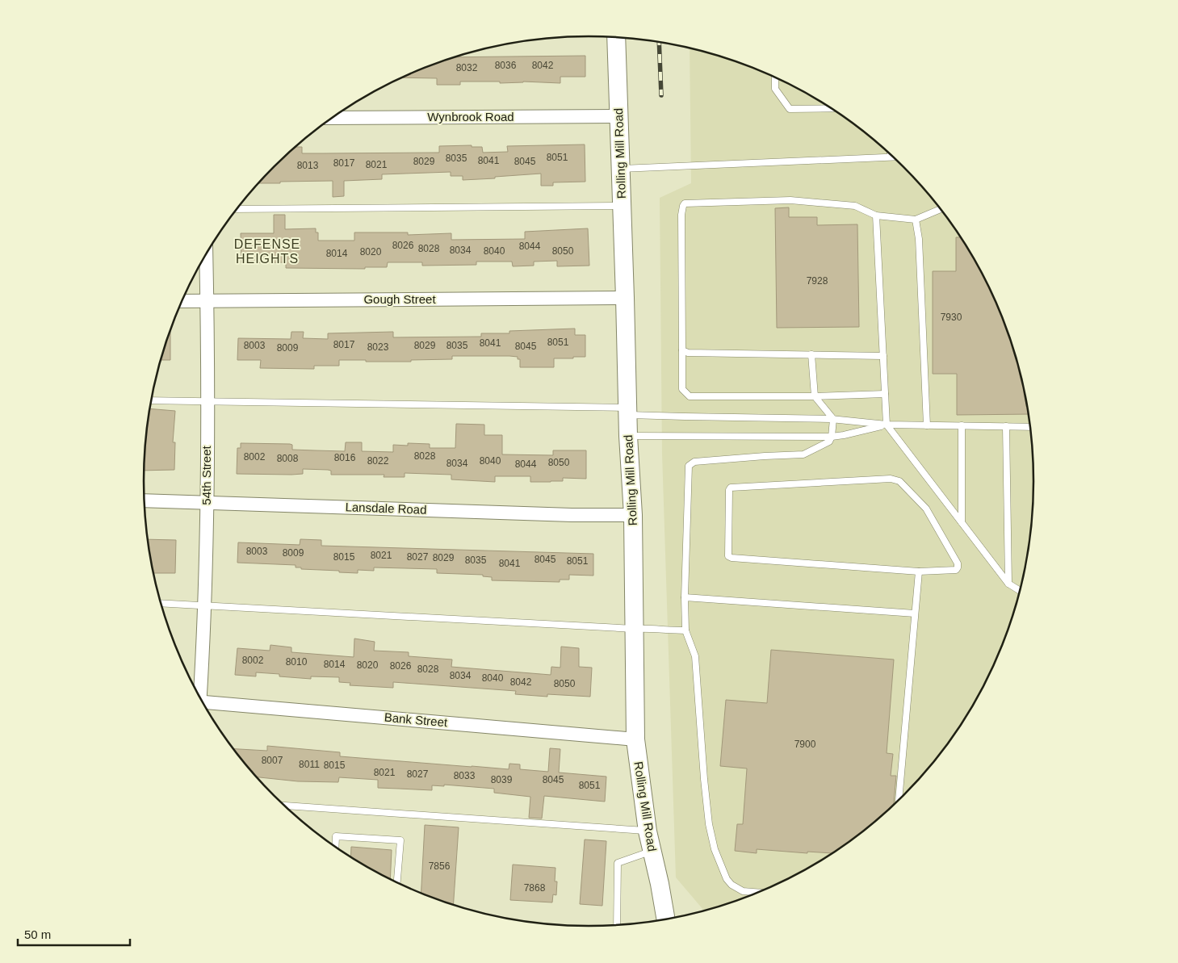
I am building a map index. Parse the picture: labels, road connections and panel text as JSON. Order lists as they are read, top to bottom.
{
  "streets": {
    "street": [
      "Wynbrook Road",
      "Rolling Mill Road",
      "Gough Street",
      "54th Street",
      "Lansdale Road",
      "Bank Street"
    ]
  },
  "crossings": [
    ["Wynbrook Road", "Rolling Mill Road"],
    ["Rolling Mill Road", "Gough Street"],
    ["Rolling Mill Road", "Lansdale Road"],
    ["Rolling Mill Road", "Bank Street"],
    ["Gough Street", "54th Street"],
    ["54th Street", "Lansdale Road"]
  ],
  "districts": ["DEFENSE HEIGHTS"],
  "house_numbers": [
    "8036",
    "8042",
    "8032",
    "8051",
    "8035",
    "8041",
    "8029",
    "8045",
    "8017",
    "8021",
    "8013",
    "8026",
    "8044",
    "8028",
    "8034",
    "8040",
    "8050",
    "8020",
    "8014",
    "7928",
    "7930",
    "8051",
    "8041",
    "8017",
    "8003",
    "8029",
    "8035",
    "8045",
    "8023",
    "8009",
    "8028",
    "8002",
    "8016",
    "8008",
    "8022",
    "8040",
    "8050",
    "8034",
    "8044",
    "8003",
    "8009",
    "8021",
    "8015",
    "8027",
    "8029",
    "8045",
    "8035",
    "8051",
    "8041",
    "8002",
    "8010",
    "8014",
    "8020",
    "8026",
    "8028",
    "8034",
    "8040",
    "8042",
    "8050",
    "7900",
    "8007",
    "8011",
    "8015",
    "8021",
    "8027",
    "8033",
    "8039",
    "8045",
    "8051",
    "7856",
    "7868"
  ],
  "scale_bar": "50 m"
}
